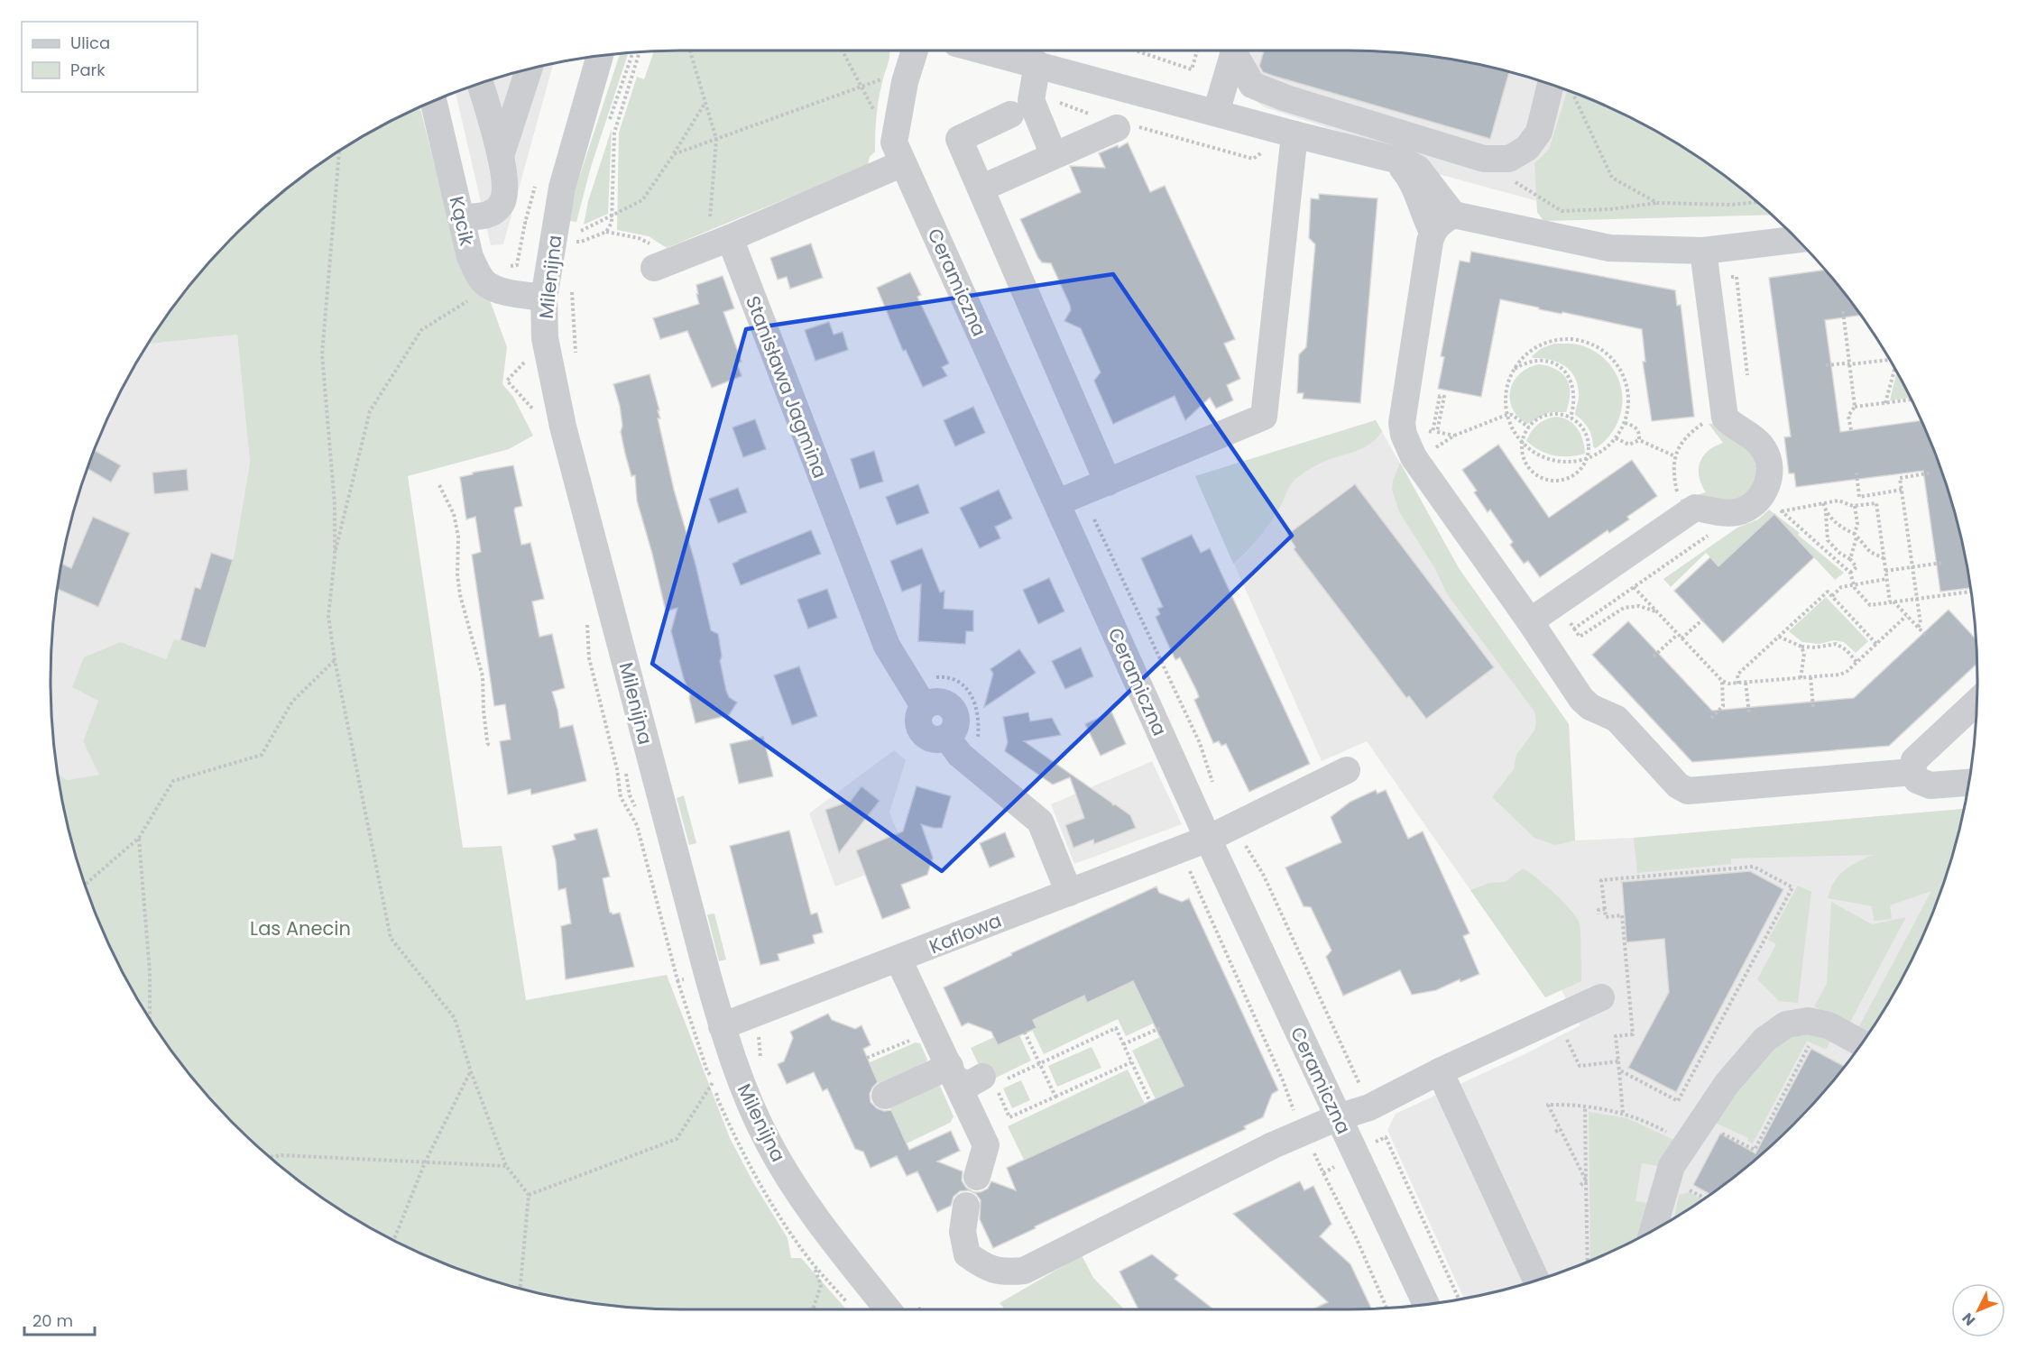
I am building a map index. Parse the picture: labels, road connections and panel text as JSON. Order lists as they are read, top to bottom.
{
  "streets": {
    "street": [
      "Kącik",
      "Milenijna",
      "Ceramiczna",
      "Stanisława Jagmina",
      "Kaflowa"
    ]
  },
  "crossings": [
    ["Milenijna", "Kaflowa"],
    ["Ceramiczna", "Kaflowa"],
    ["Stanisława Jagmina", "Kaflowa"]
  ],
  "parks": ["Las Anecin"],
  "legend": ["Ulica", "Park"],
  "scale_bar": "20 m",
  "north": "bottom left"
}
